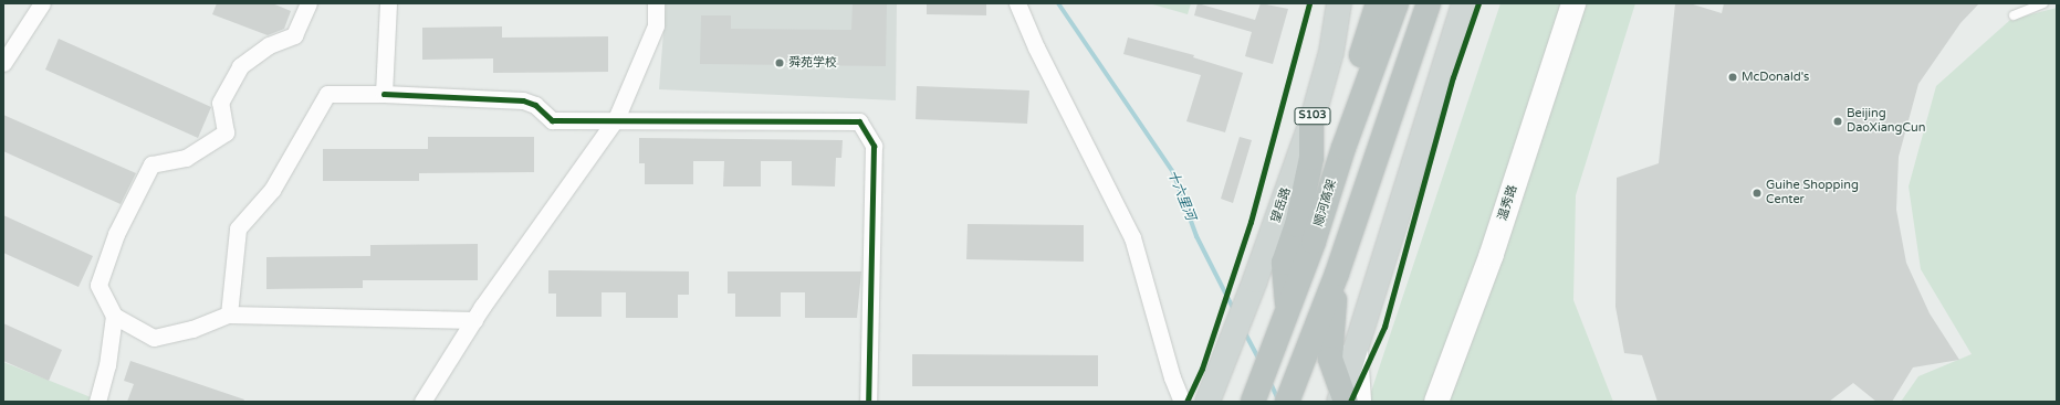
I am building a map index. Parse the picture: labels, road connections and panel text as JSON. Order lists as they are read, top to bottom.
{
  "streets": {
    "highway": ["顺河高架"],
    "main road": ["S103", "望岳路"],
    "street": ["温秀路"]
  },
  "water": ["十六里河"],
  "places": [
    "舜苑学校",
    "McDonald's",
    "Beijing DaoXiangCun",
    "Guihe Shopping Center"
  ]
}
